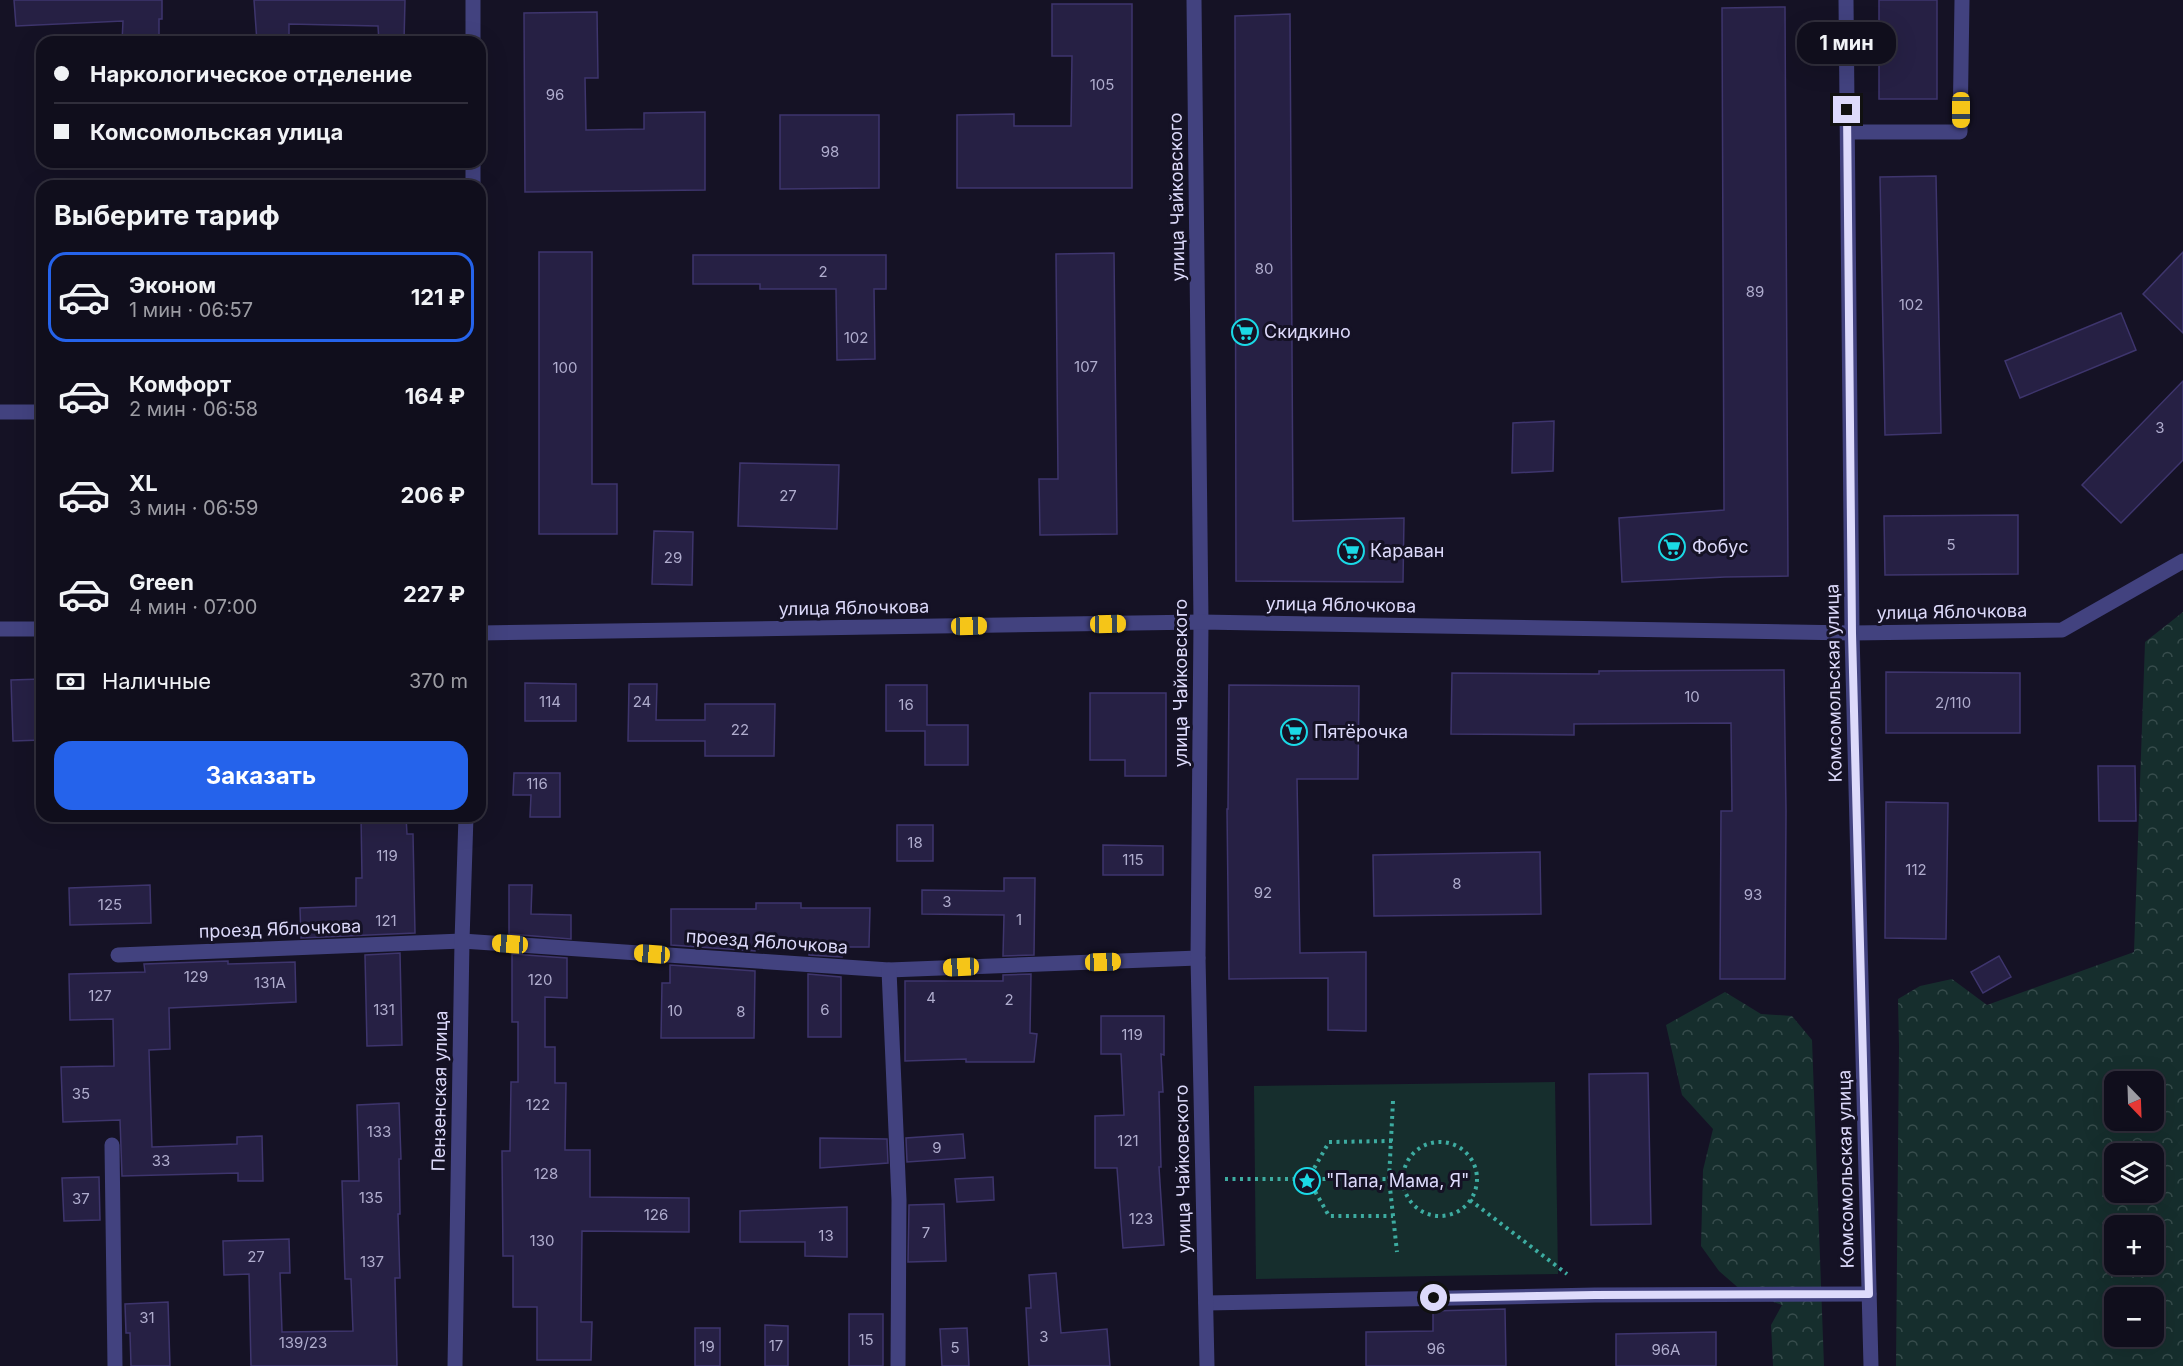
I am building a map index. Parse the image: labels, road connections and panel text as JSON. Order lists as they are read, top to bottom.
{
  "streets": {
    "street": [
      "улица Чайковского",
      "улица Яблочкова",
      "Комсомольская улица",
      "проезд Яблочкова",
      "Пензенская улица"
    ]
  },
  "crossings": [
    ["улица Чайковского", "улица Яблочкова"],
    ["улица Чайковского", "проезд Яблочкова"],
    ["улица Яблочкова", "Комсомольская улица"],
    ["проезд Яблочкова", "Пензенская улица"]
  ],
  "places": {
    "supermarket": [
      "Скидкино",
      "Фобус",
      "Караван",
      "Пятёрочка"
    ],
    "place": ["\"Папа, Мама, Я\""]
  },
  "house_numbers": [
    "105",
    "96",
    "98",
    "80",
    "2",
    "89",
    "102",
    "102",
    "107",
    "100",
    "3",
    "27",
    "5",
    "29",
    "10",
    "114",
    "24",
    "2/110",
    "16",
    "22",
    "116",
    "18",
    "119",
    "115",
    "112",
    "8",
    "92",
    "93",
    "3",
    "125",
    "1",
    "121",
    "129",
    "120",
    "131А",
    "127",
    "4",
    "2",
    "131",
    "6",
    "10",
    "8",
    "119",
    "35",
    "122",
    "133",
    "121",
    "9",
    "33",
    "128",
    "135",
    "37",
    "126",
    "123",
    "7",
    "13",
    "130",
    "27",
    "137",
    "31",
    "3",
    "15",
    "139/23",
    "17",
    "19",
    "5",
    "96",
    "96А"
  ],
  "north": "bottom right",
  "page": {
    "bubble": "1 мин",
    "banner": ["Наркологическое отделение", "Комсомольская улица"],
    "heading": "Выберите тариф",
    "list": [
      {
        "name": "Эконом",
        "note": "1 мин · 06:57",
        "value": "121 ₽"
      },
      {
        "name": "Комфорт",
        "note": "2 мин · 06:58",
        "value": "164 ₽"
      },
      {
        "name": "XL",
        "note": "3 мин · 06:59",
        "value": "206 ₽"
      },
      {
        "name": "Green",
        "note": "4 мин · 07:00",
        "value": "227 ₽"
      }
    ],
    "pay": ["Наличные", "370 m"],
    "buttons": "Заказать",
    "map_buttons": ["+", "−"]
  }
}
